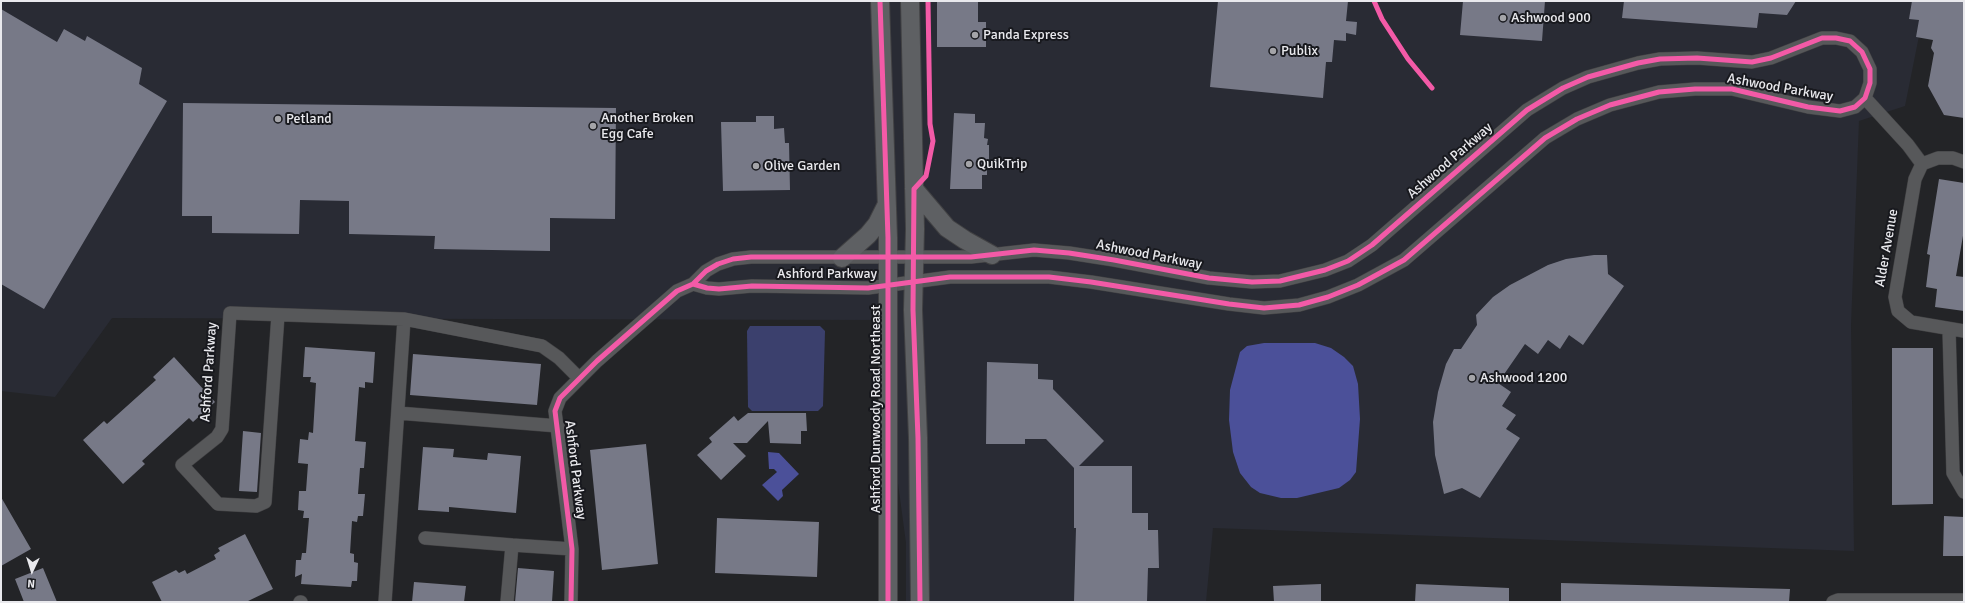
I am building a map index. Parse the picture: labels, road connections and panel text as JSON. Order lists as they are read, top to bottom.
{
  "streets": {
    "main road": ["Ashford Dunwoody Road Northeast"],
    "street": ["Ashwood Parkway", "Alder Avenue", "Ashford Parkway"]
  },
  "crossings": [
    ["Ashwood Parkway", "Ashford Parkway"],
    ["Ashwood Parkway", "Ashford Dunwoody Road Northeast"],
    ["Ashford Parkway", "Ashford Dunwoody Road Northeast"]
  ],
  "places": [
    "Ashwood 900",
    "Panda Express",
    "Publix",
    "Petland",
    "Another Broken Egg Cafe",
    "QuikTrip",
    "Olive Garden",
    "Ashwood 1200"
  ],
  "north": "bottom"
}
